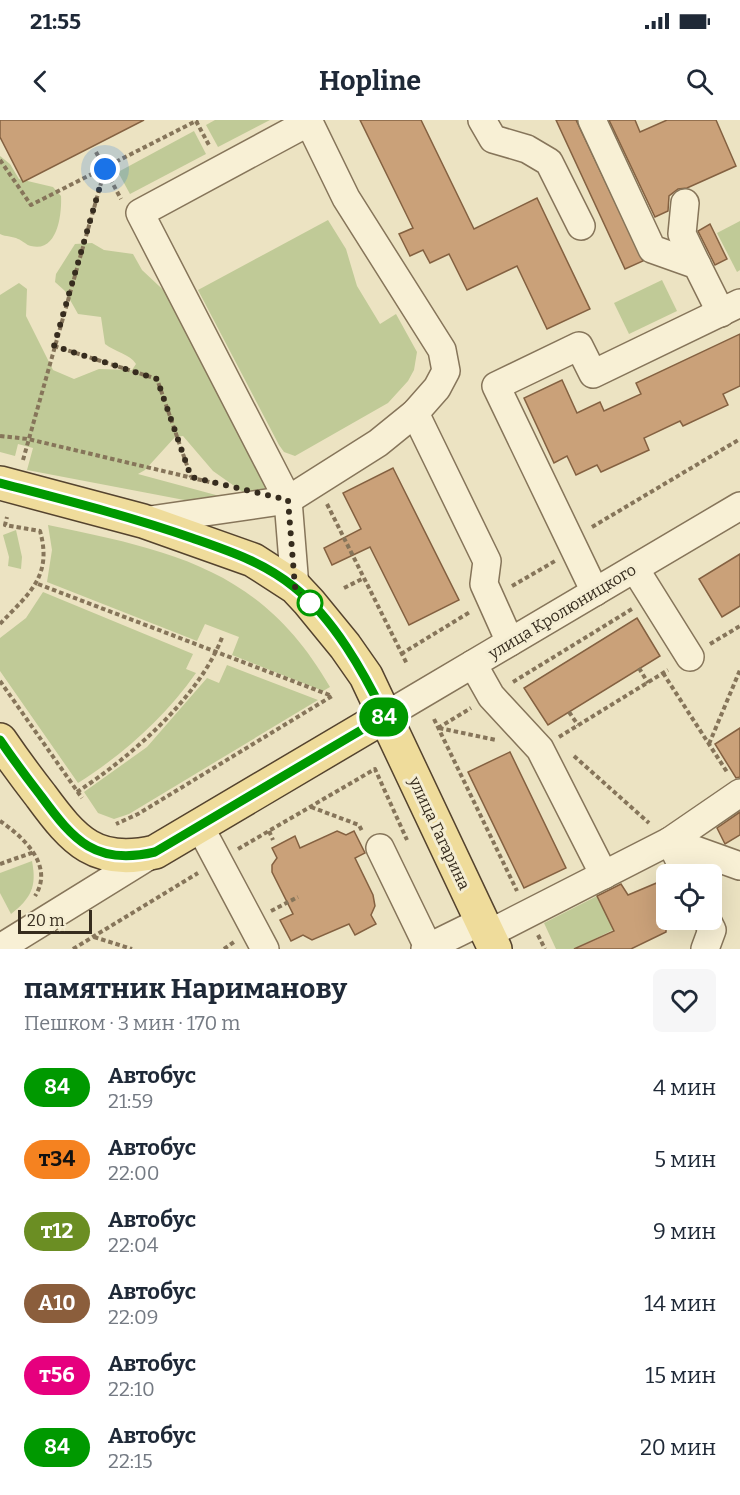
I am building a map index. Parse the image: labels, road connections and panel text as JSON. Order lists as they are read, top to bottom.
{
  "streets": {
    "main road": ["улица Гагарина"],
    "street": ["улица Кролюницкого"]
  },
  "crossings": [
    ["улица Кролюницкого", "улица Гагарина"]
  ],
  "lines": ["bus line 84"],
  "scale_bar": "20 m",
  "page": {
    "status": "21:55",
    "header": "Hopline",
    "on_map": "84",
    "scale": "20 m",
    "heading": ["памятник Нариманову", "Пешком · 3 мин · 170 m"],
    "list": [
      {
        "mark": "84",
        "name": "Автобус",
        "note": "21:59",
        "value": "4 мин"
      },
      {
        "mark": "т34",
        "name": "Автобус",
        "note": "22:00",
        "value": "5 мин"
      },
      {
        "mark": "т12",
        "name": "Автобус",
        "note": "22:04",
        "value": "9 мин"
      },
      {
        "mark": "А10",
        "name": "Автобус",
        "note": "22:09",
        "value": "14 мин"
      },
      {
        "mark": "т56",
        "name": "Автобус",
        "note": "22:10",
        "value": "15 мин"
      },
      {
        "mark": "84",
        "name": "Автобус",
        "note": "22:15",
        "value": "20 мин"
      }
    ]
  }
}
